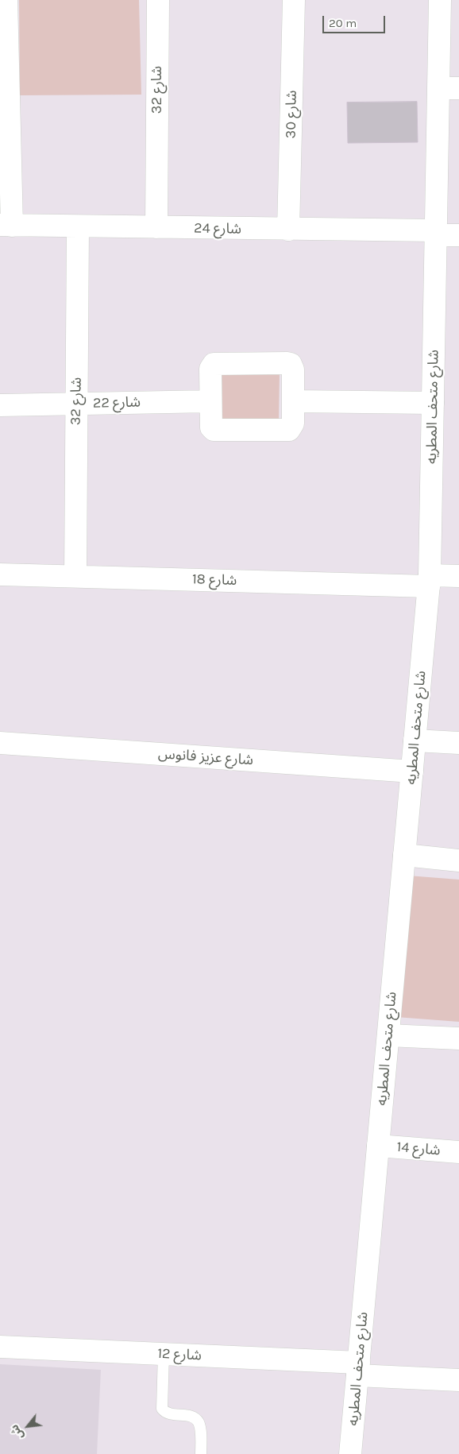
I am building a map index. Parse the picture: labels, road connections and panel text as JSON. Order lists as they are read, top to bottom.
{
  "streets": {
    "street": [
      "شارع 32",
      "شارع 30",
      "شارع 24",
      "شارع 22",
      "شارع متحف المطريه",
      "شارع 18",
      "شارع عزيز فانوس",
      "شارع 14",
      "شارع 12"
    ]
  },
  "crossings": [
    ["شارع 32", "شارع 24"],
    ["شارع 32", "شارع 22"],
    ["شارع 32", "شارع 18"],
    ["شارع 30", "شارع 24"],
    ["شارع 24", "شارع متحف المطريه"],
    ["شارع متحف المطريه", "شارع 18"],
    ["شارع متحف المطريه", "شارع عزيز فانوس"],
    ["شارع متحف المطريه", "شارع 14"],
    ["شارع متحف المطريه", "شارع 12"]
  ],
  "scale_bar": "20 m",
  "north": "bottom left"
}
